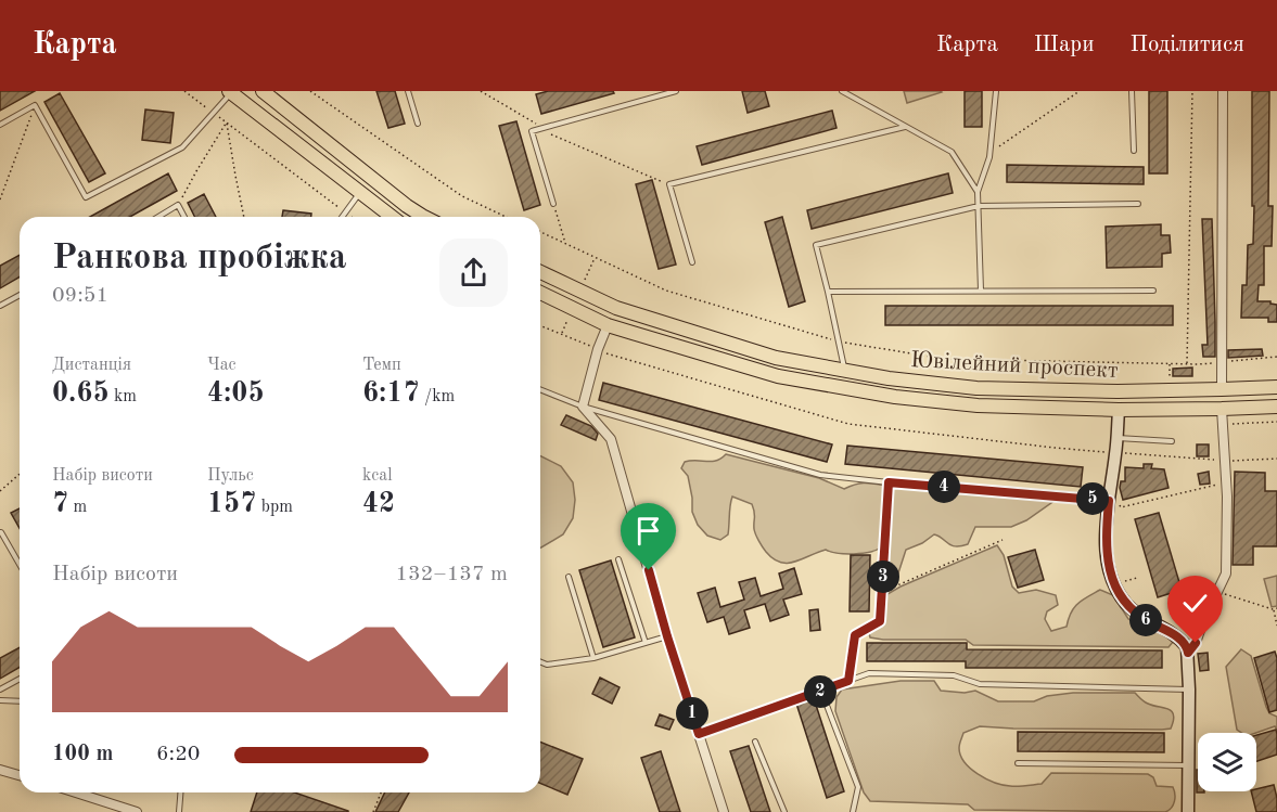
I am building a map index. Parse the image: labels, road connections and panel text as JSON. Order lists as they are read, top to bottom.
{
  "streets": {
    "main road": ["Ювілейний проспект"]
  },
  "page": {
    "header": "Карта",
    "nav": ["Карта", "Шари", "Поділитися"],
    "heading": ["Ранкова пробіжка", "09:51"],
    "stats": [
      ["Дистанція", "0.65 km"],
      ["Час", "4:05"],
      ["Темп", "6:17 /km"],
      ["Набір висоти", "7 m"],
      ["Пульс", "157 bpm"],
      ["kcal", "42"]
    ],
    "pins": [
      "4",
      "5",
      "3",
      "6",
      "2",
      "1"
    ],
    "chart": ["Набір висоти", "132–137 m"],
    "list": [
      {
        "name": "100 m",
        "note": "6:20"
      }
    ]
  }
}
